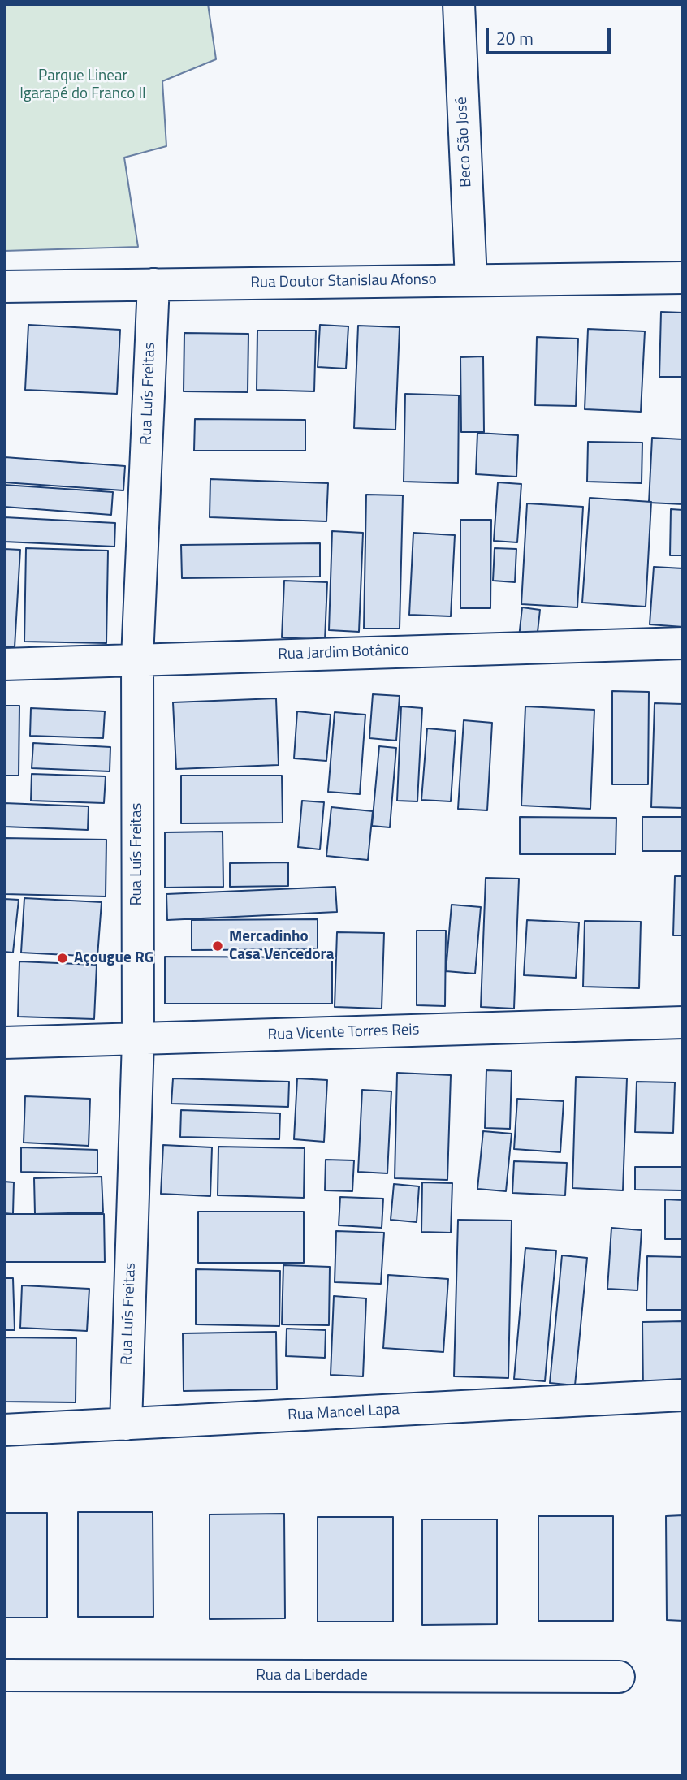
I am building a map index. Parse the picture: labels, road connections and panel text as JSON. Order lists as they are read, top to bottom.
{
  "streets": {
    "street": [
      "Beco São José",
      "Rua Doutor Stanislau Afonso",
      "Rua Luís Freitas",
      "Rua Jardim Botânico",
      "Rua Vicente Torres Reis",
      "Rua Manoel Lapa",
      "Rua da Liberdade"
    ]
  },
  "crossings": [
    ["Beco São José", "Rua Doutor Stanislau Afonso"],
    ["Rua Doutor Stanislau Afonso", "Rua Luís Freitas"],
    ["Rua Luís Freitas", "Rua Jardim Botânico"],
    ["Rua Luís Freitas", "Rua Vicente Torres Reis"],
    ["Rua Luís Freitas", "Rua Manoel Lapa"]
  ],
  "parks": ["Parque Linear Igarapé do Franco II"],
  "places": ["Mercadinho Casa Vencedora", "Açougue RG"],
  "scale_bar": "20 m"
}
